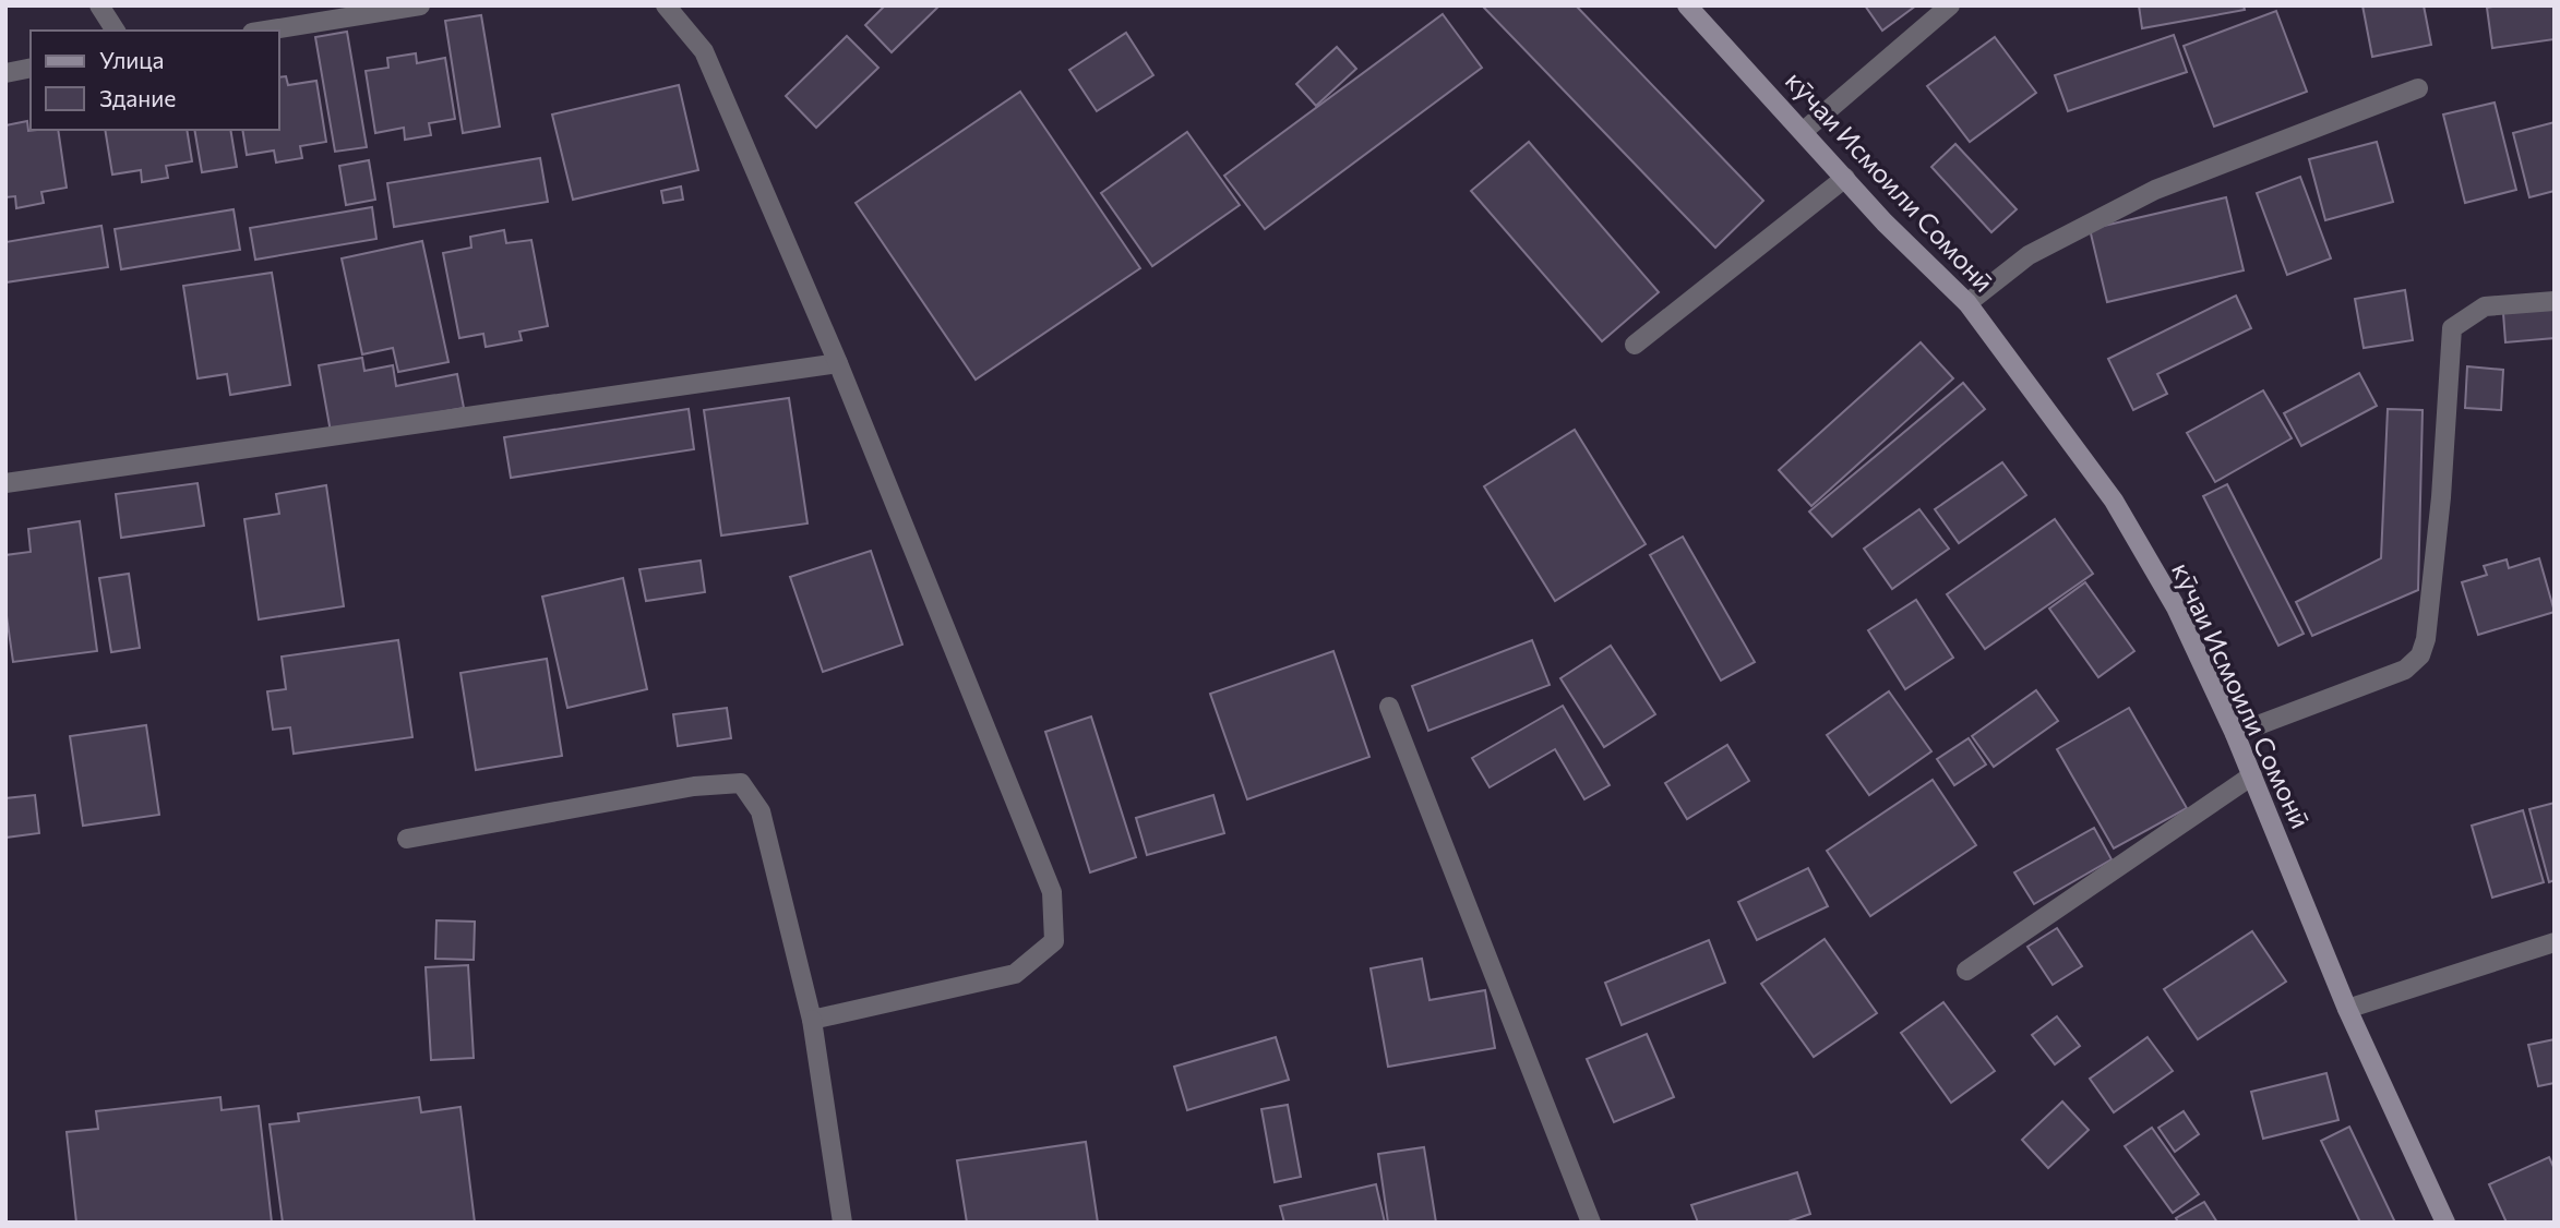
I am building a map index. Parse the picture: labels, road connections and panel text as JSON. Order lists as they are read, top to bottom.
{
  "streets": {
    "main road": ["кӯчаи Исмоили Сомонӣ"]
  },
  "legend": ["Улица", "Здание"]
}
